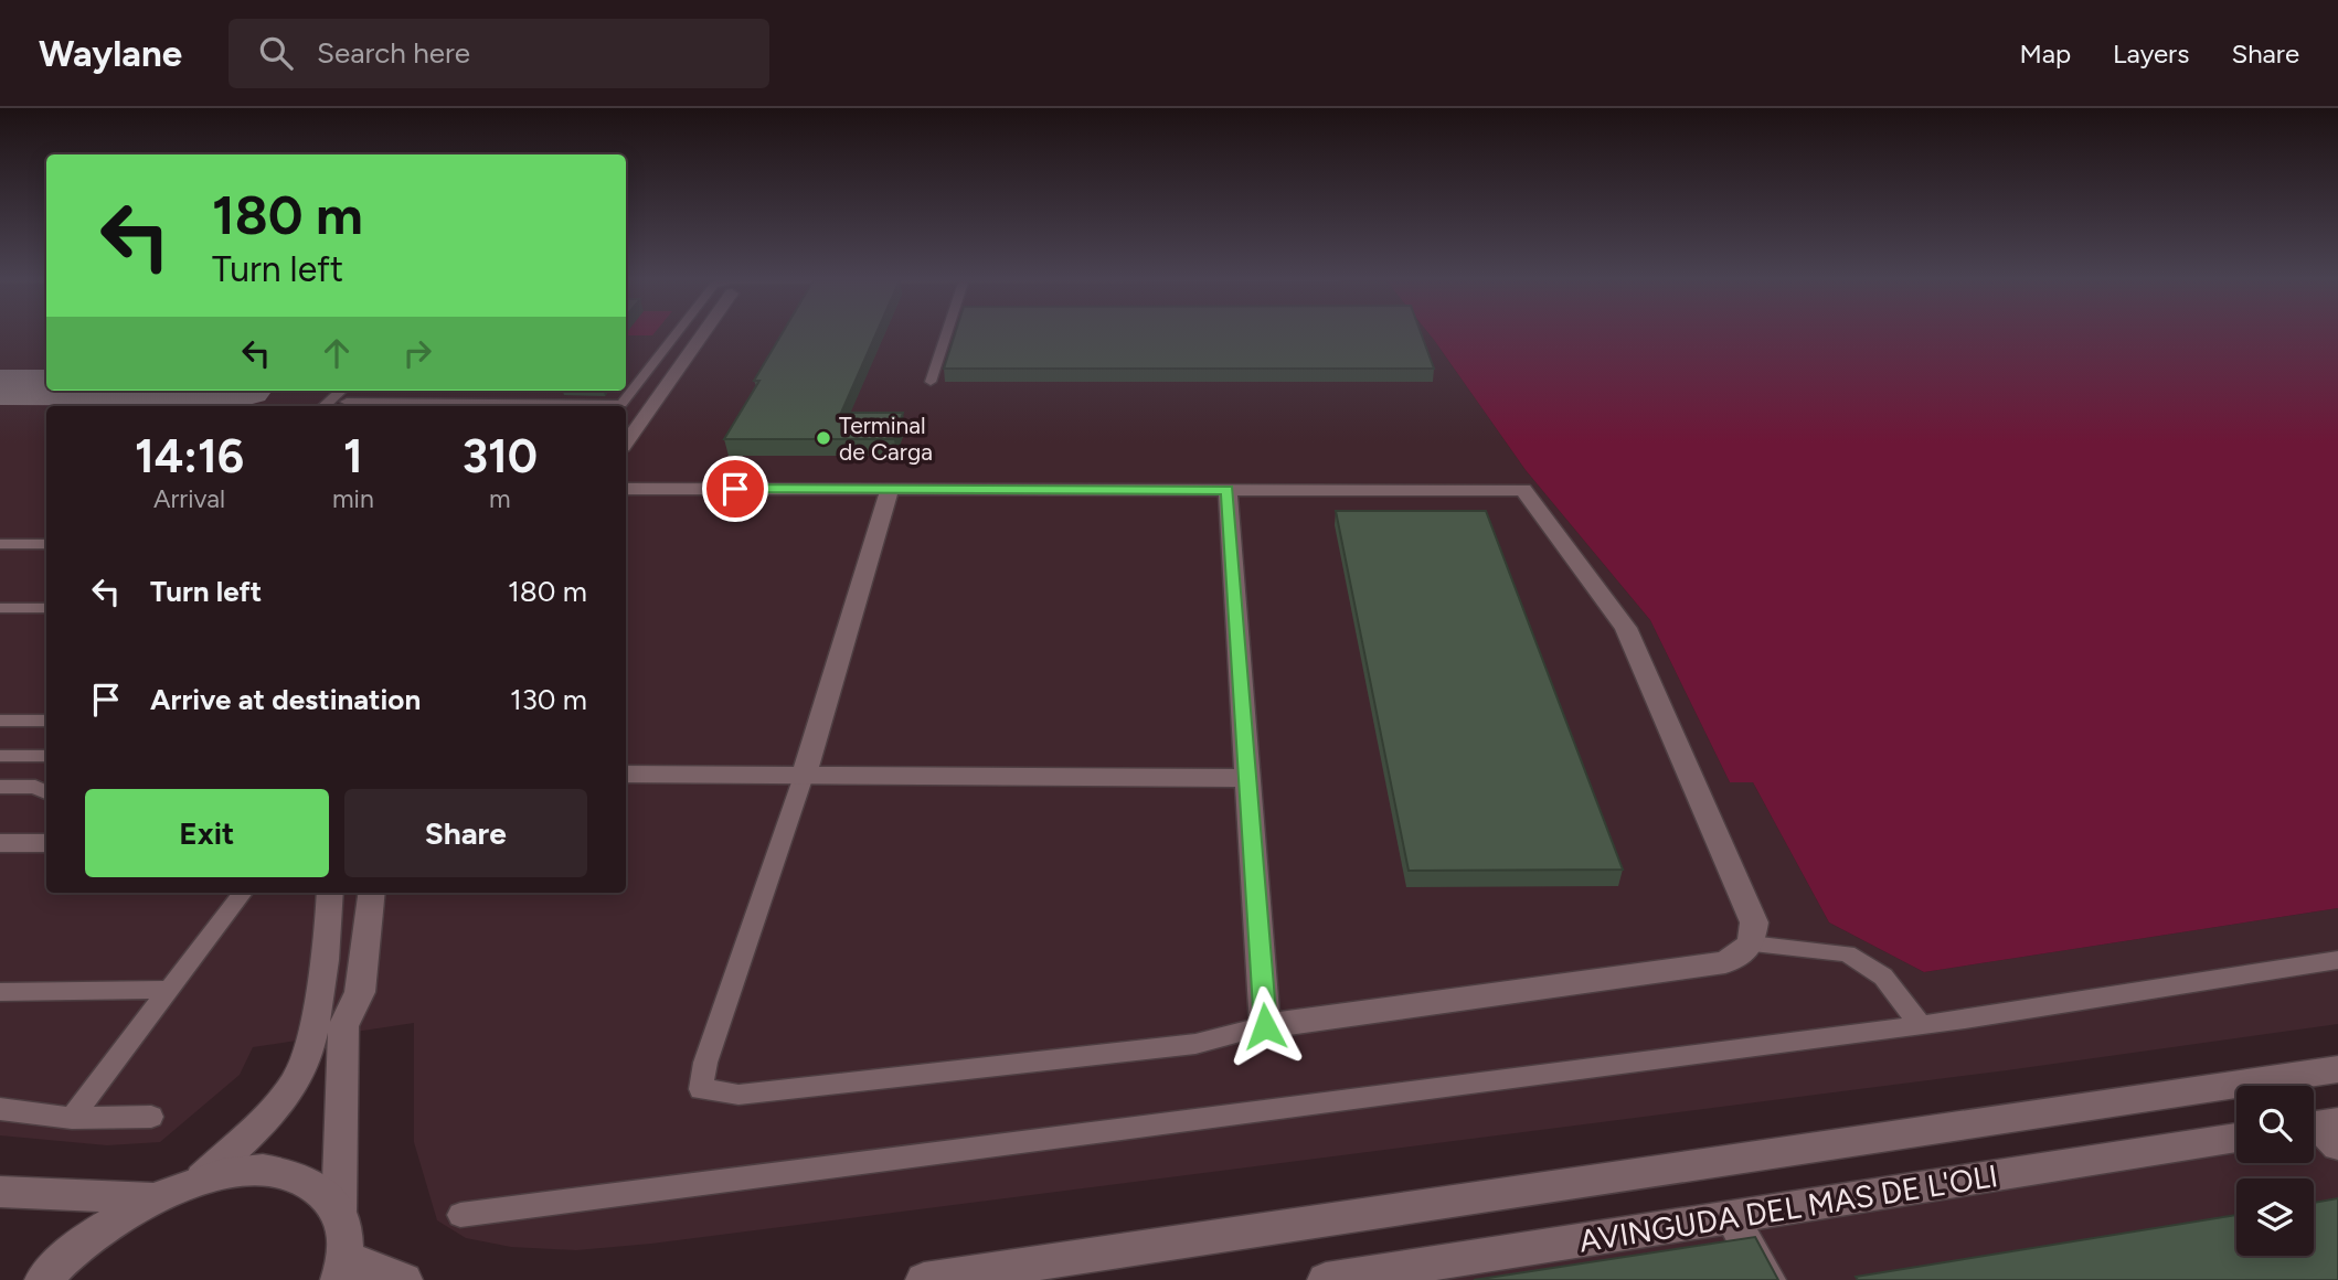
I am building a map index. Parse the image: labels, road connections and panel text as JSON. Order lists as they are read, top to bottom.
{
  "streets": {
    "street": ["AVINGUDA DEL MAS DE L'OLI"]
  },
  "places": ["Terminal de Carga"],
  "page": {
    "header": "Waylane",
    "search": "Search here",
    "nav": ["Map", "Layers", "Share"],
    "turn": ["180 m", "Turn left"],
    "eta": [
      "14:16",
      "Arrival",
      "1",
      "min",
      "310",
      "m"
    ],
    "list": [
      {
        "name": "Turn left",
        "value": "180 m"
      },
      {
        "name": "Arrive at destination",
        "value": "130 m"
      }
    ],
    "buttons": ["Exit", "Share"]
  }
}
